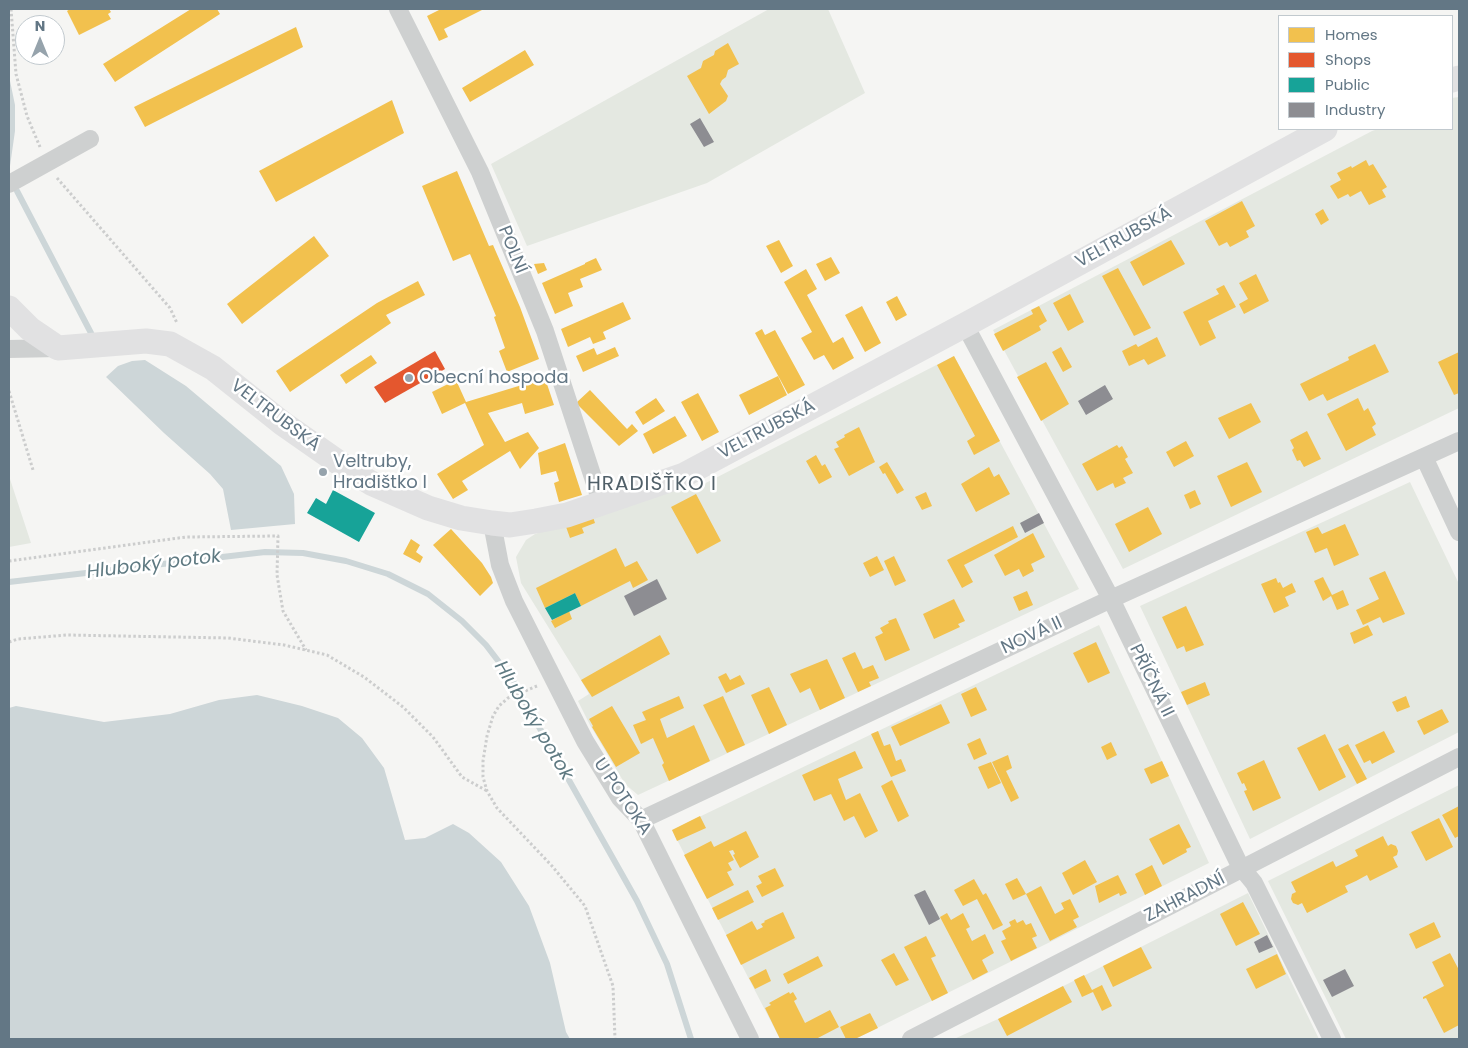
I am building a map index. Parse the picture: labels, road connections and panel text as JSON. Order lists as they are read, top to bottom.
{
  "streets": {
    "street": [
      "VELTRUBSKÁ",
      "POLNÍ",
      "NOVÁ II",
      "PŘÍČNÁ II",
      "U POTOKA",
      "ZAHRADNÍ"
    ]
  },
  "crossings": [
    ["VELTRUBSKÁ", "POLNÍ"],
    ["VELTRUBSKÁ", "PŘÍČNÁ II"],
    ["VELTRUBSKÁ", "U POTOKA"],
    ["NOVÁ II", "PŘÍČNÁ II"],
    ["NOVÁ II", "U POTOKA"],
    ["PŘÍČNÁ II", "ZAHRADNÍ"]
  ],
  "districts": ["HRADIŠŤKO I"],
  "water": ["Hluboký potok"],
  "places": ["Obecní hospoda", "Veltruby, Hradištko I"],
  "legend": [
    "Homes",
    "Shops",
    "Public",
    "Industry"
  ],
  "north": "top"
}
